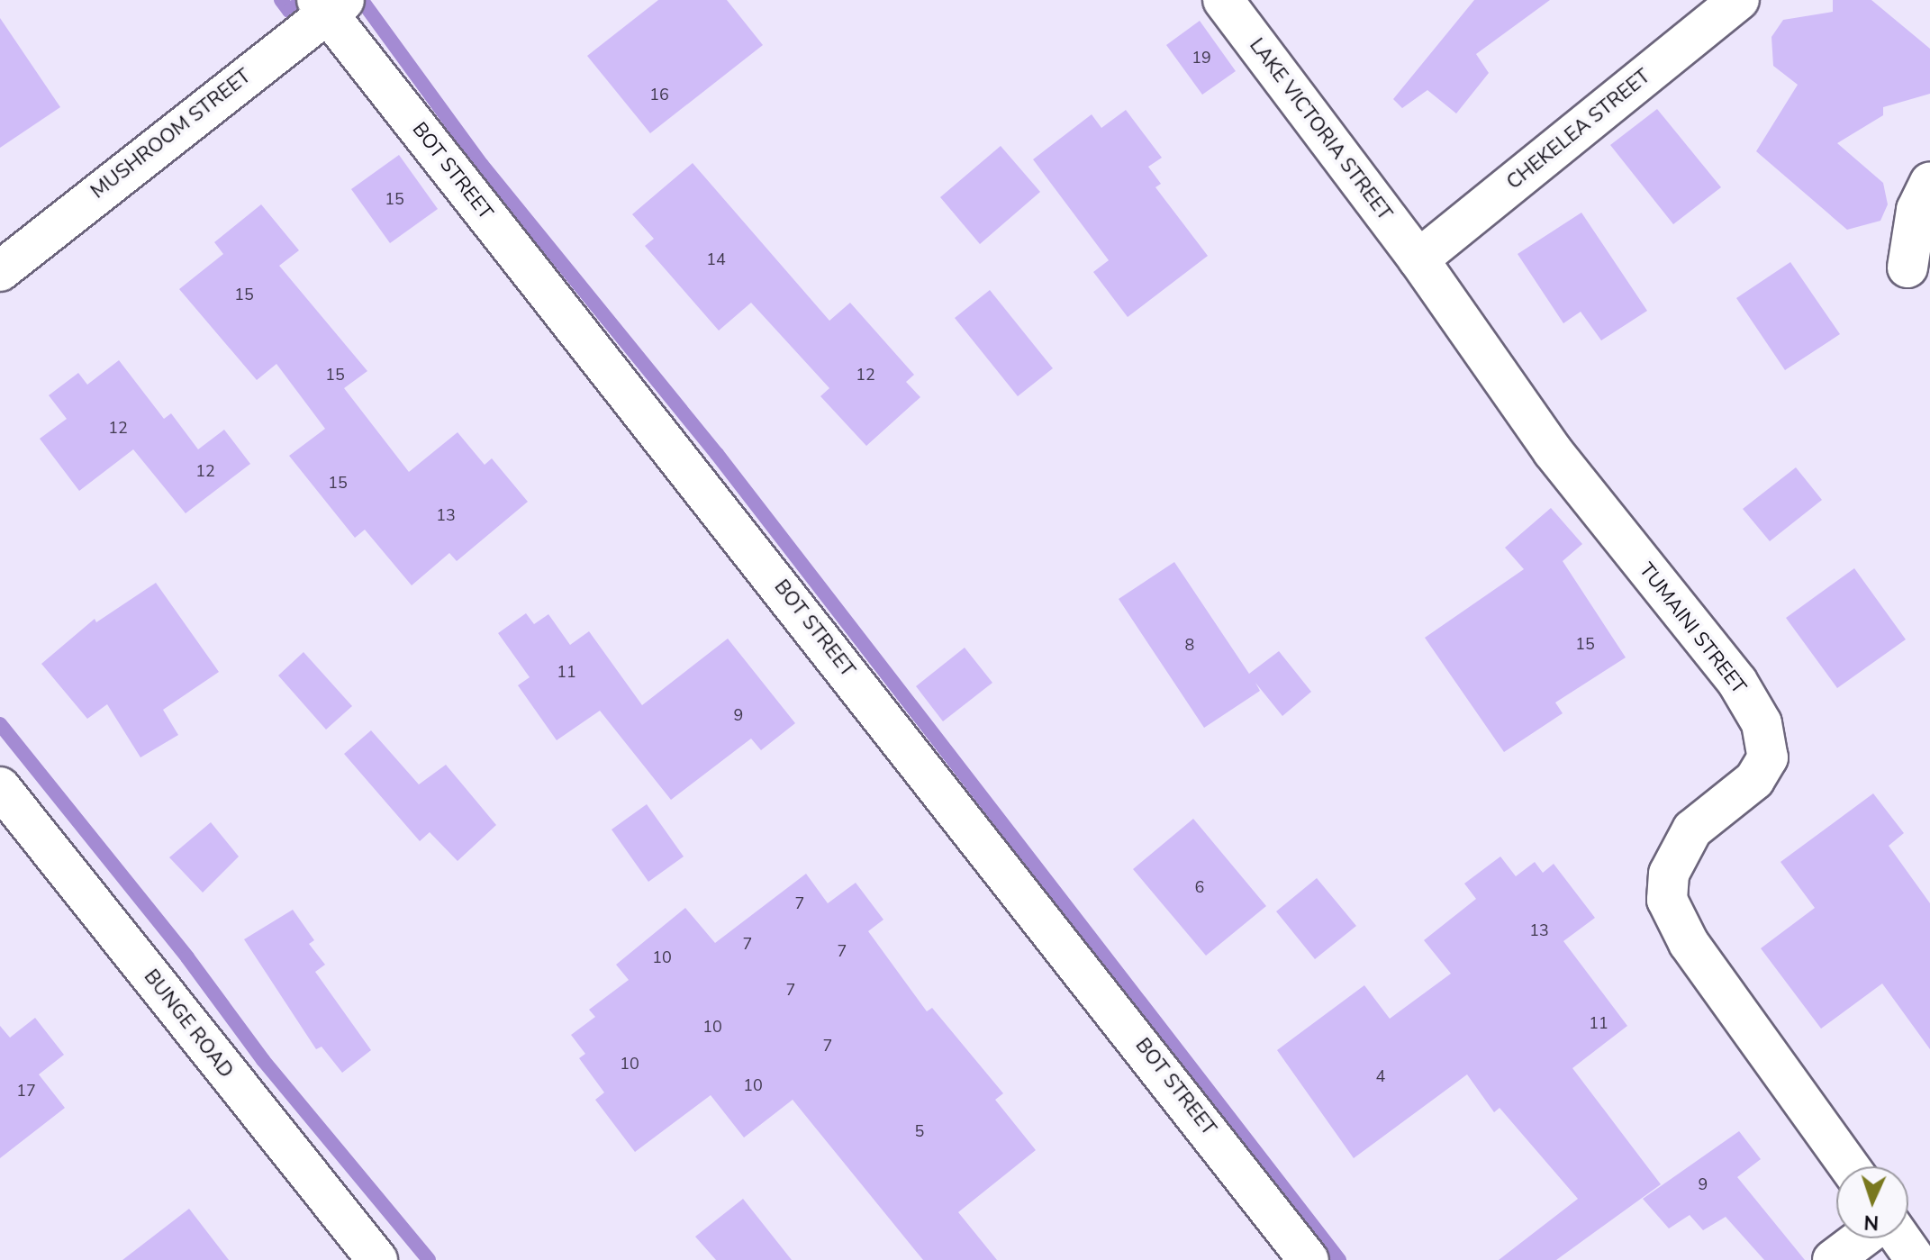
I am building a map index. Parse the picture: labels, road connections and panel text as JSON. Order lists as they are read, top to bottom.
{
  "streets": {
    "street": [
      "LAKE VICTORIA STREET",
      "CHEKELEA STREET",
      "MUSHROOM STREET",
      "BOT STREET",
      "TUMAINI STREET",
      "BUNGE ROAD"
    ]
  },
  "crossings": [
    ["LAKE VICTORIA STREET", "CHEKELEA STREET"],
    ["LAKE VICTORIA STREET", "TUMAINI STREET"],
    ["CHEKELEA STREET", "TUMAINI STREET"],
    ["MUSHROOM STREET", "BOT STREET"]
  ],
  "house_numbers": [
    "19",
    "16",
    "15",
    "14",
    "15",
    "15",
    "12",
    "12",
    "12",
    "15",
    "13",
    "15",
    "8",
    "11",
    "9",
    "6",
    "7",
    "13",
    "7",
    "7",
    "10",
    "7",
    "11",
    "10",
    "7",
    "10",
    "4",
    "10",
    "17",
    "5",
    "9"
  ],
  "north": "bottom"
}
